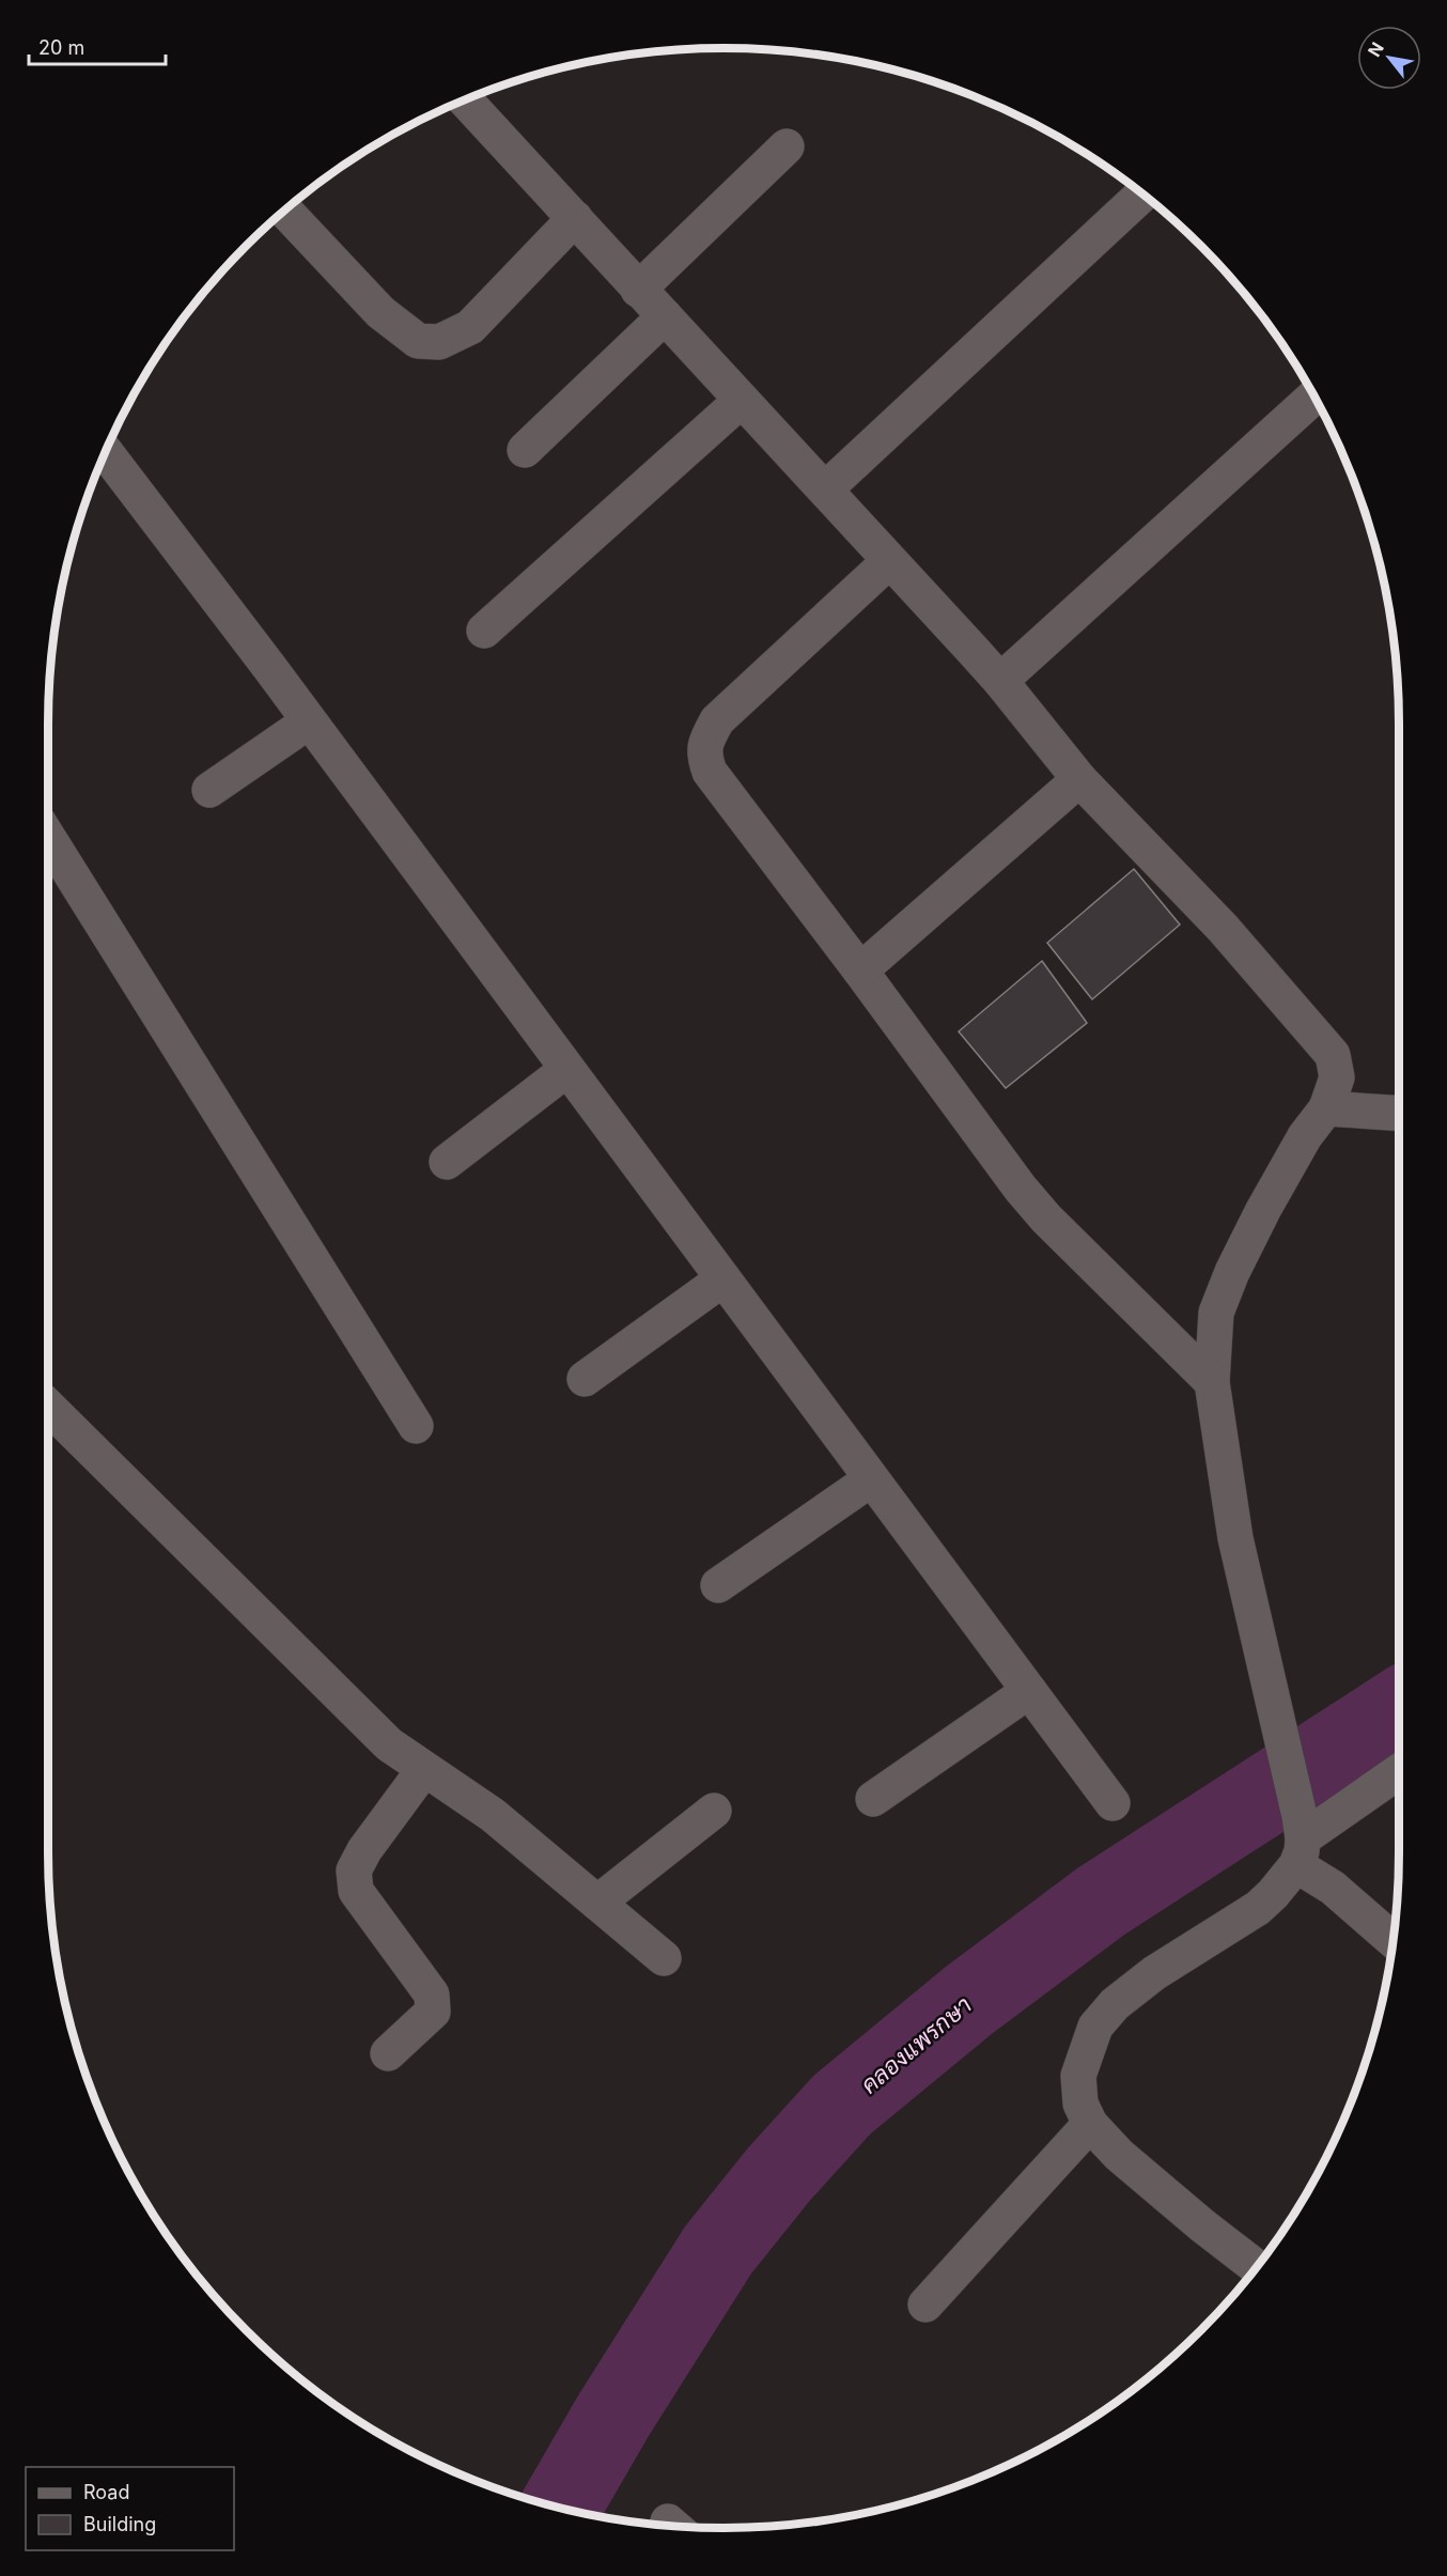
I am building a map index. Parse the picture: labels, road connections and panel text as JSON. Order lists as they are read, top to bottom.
{
  "water": ["คลองแพรกษา"],
  "legend": ["Road", "Building"],
  "scale_bar": "20 m",
  "north": "top left"
}
